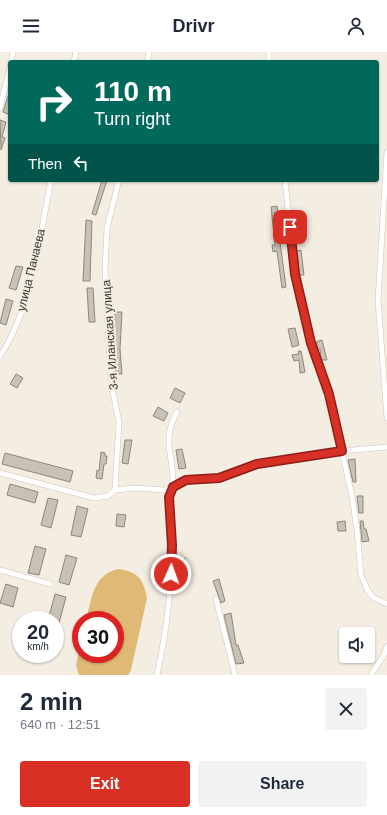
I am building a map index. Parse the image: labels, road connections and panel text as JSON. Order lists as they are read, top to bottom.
{
  "streets": {
    "street": ["улица Панаева", "3-я Иланская улица"]
  },
  "page": {
    "header": "Drivr",
    "turn": ["110 m", "Turn right"],
    "then": "Then",
    "speed": "20 km/h",
    "limit": "30",
    "heading": ["2 min", "640 m · 12:51"],
    "buttons": ["Exit", "Share"]
  }
}
